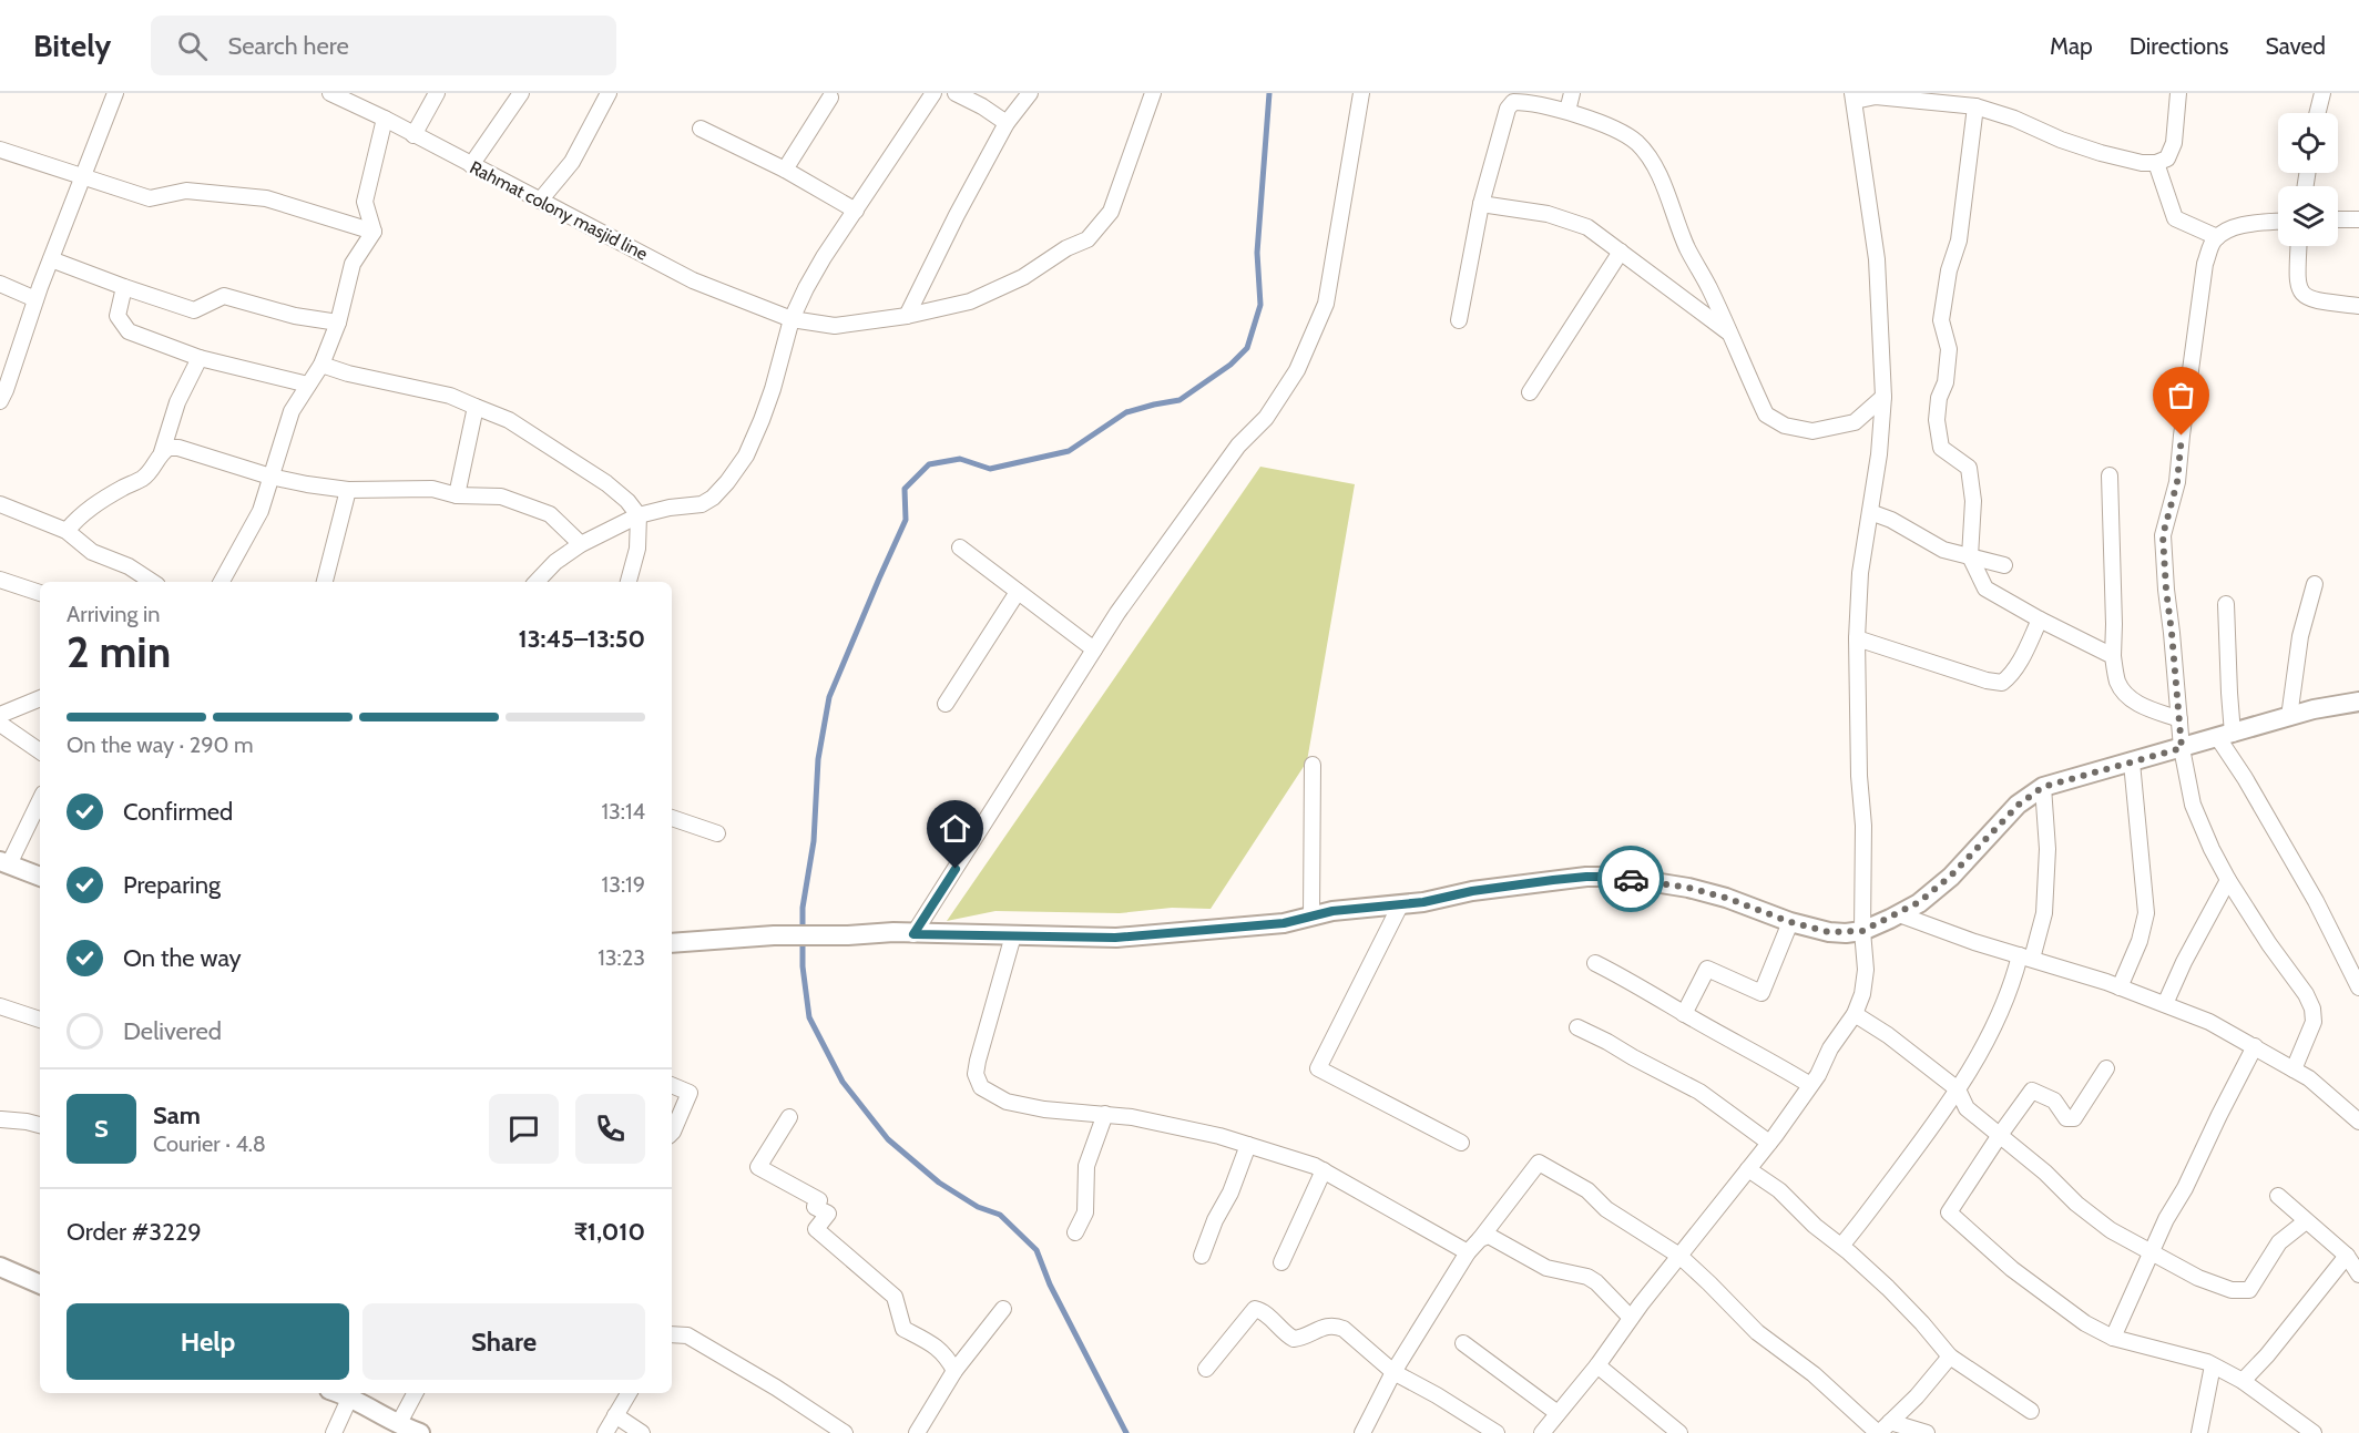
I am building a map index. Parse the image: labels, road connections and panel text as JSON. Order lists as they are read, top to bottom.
{
  "streets": {
    "street": ["Rahmat colony masjid line"]
  },
  "page": {
    "header": "Bitely",
    "search": "Search here",
    "nav": ["Map", "Directions", "Saved"],
    "heading": ["2 min", "Arriving in", "13:45–13:50"],
    "panel": [
      "Sam",
      "Courier · 4.8",
      "Order #3229",
      "₹1,010"
    ],
    "bar": "On the way · 290 m",
    "list": [
      ["Confirmed", "13:14"],
      ["Preparing", "13:19"],
      ["On the way", "13:23"],
      "Delivered"
    ],
    "round": "S",
    "buttons": ["Help", "Share"]
  }
}
